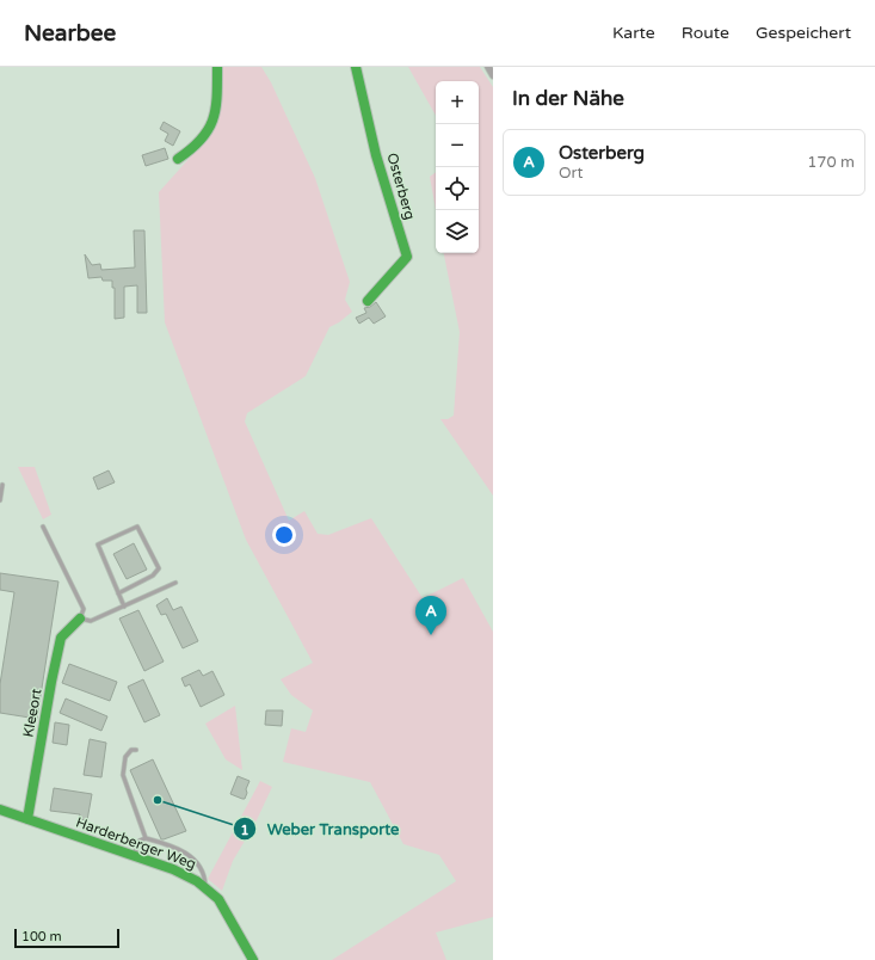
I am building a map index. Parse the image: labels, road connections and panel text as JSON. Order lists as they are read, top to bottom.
{
  "streets": {
    "street": ["Osterberg", "Kleeort", "Harderberger Weg"]
  },
  "crossings": [
    ["Kleeort", "Harderberger Weg"]
  ],
  "places": ["Weber Transporte"],
  "scale_bar": "100 m",
  "page": {
    "header": "Nearbee",
    "nav": ["Karte", "Route", "Gespeichert"],
    "heading": "In der Nähe",
    "map_buttons": ["+", "−"],
    "list": [
      {
        "mark": "A",
        "name": "Osterberg",
        "note": "Ort",
        "value": "170 m"
      }
    ],
    "pins": "A",
    "scale": "100 m"
  }
}
